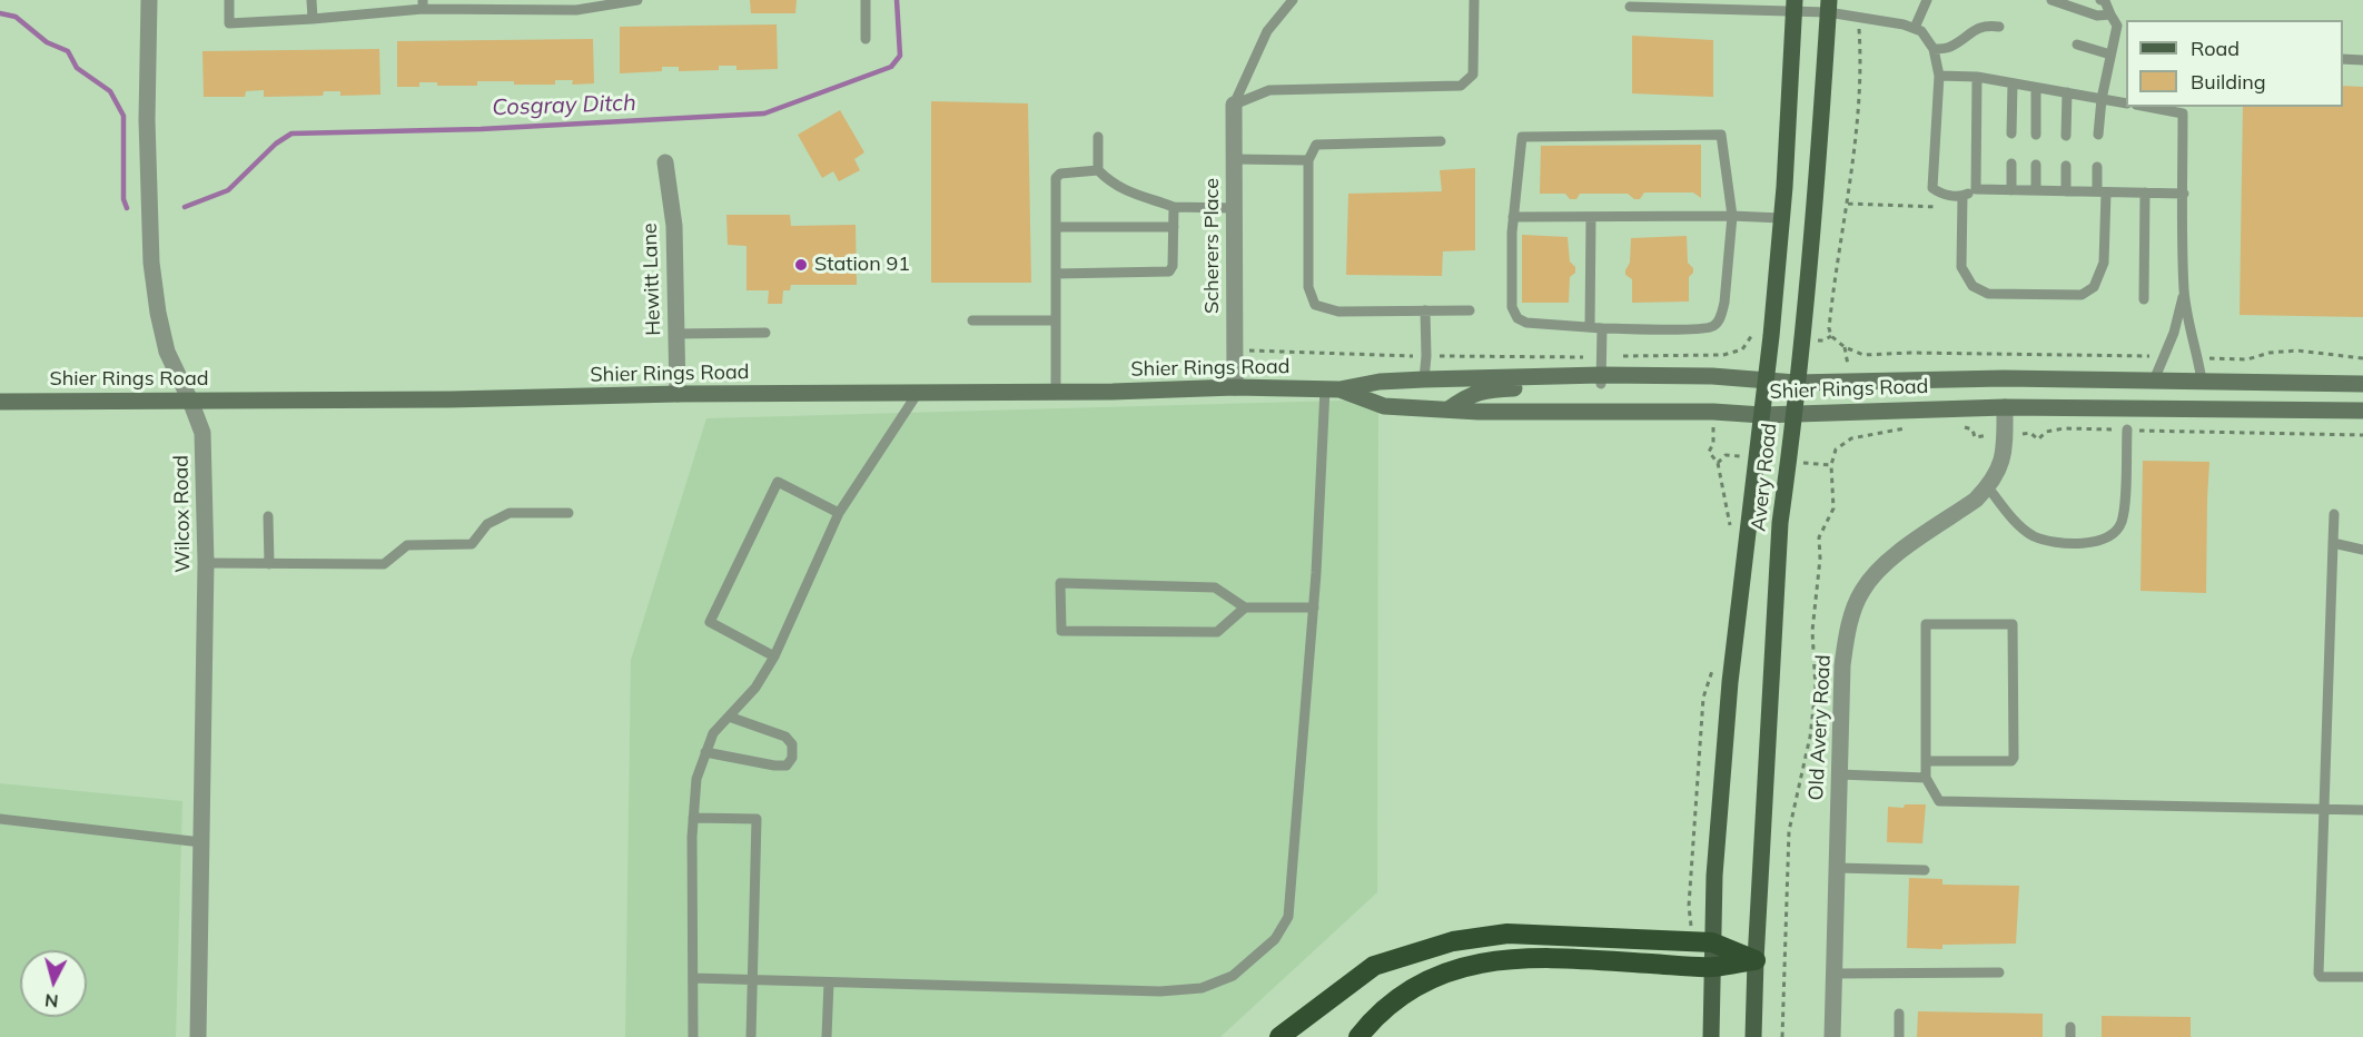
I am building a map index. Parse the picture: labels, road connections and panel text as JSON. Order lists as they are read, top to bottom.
{
  "streets": {
    "main road": ["Shier Rings Road", "Avery Road"],
    "street": [
      "Scherers Place",
      "Hewitt Lane",
      "Wilcox Road",
      "Old Avery Road"
    ]
  },
  "crossings": [
    ["Scherers Place", "Shier Rings Road"],
    ["Hewitt Lane", "Shier Rings Road"],
    ["Shier Rings Road", "Avery Road"],
    ["Shier Rings Road", "Wilcox Road"],
    ["Shier Rings Road", "Old Avery Road"]
  ],
  "water": ["Cosgray Ditch"],
  "places": ["Station 91"],
  "legend": ["Road", "Building"],
  "north": "bottom"
}
